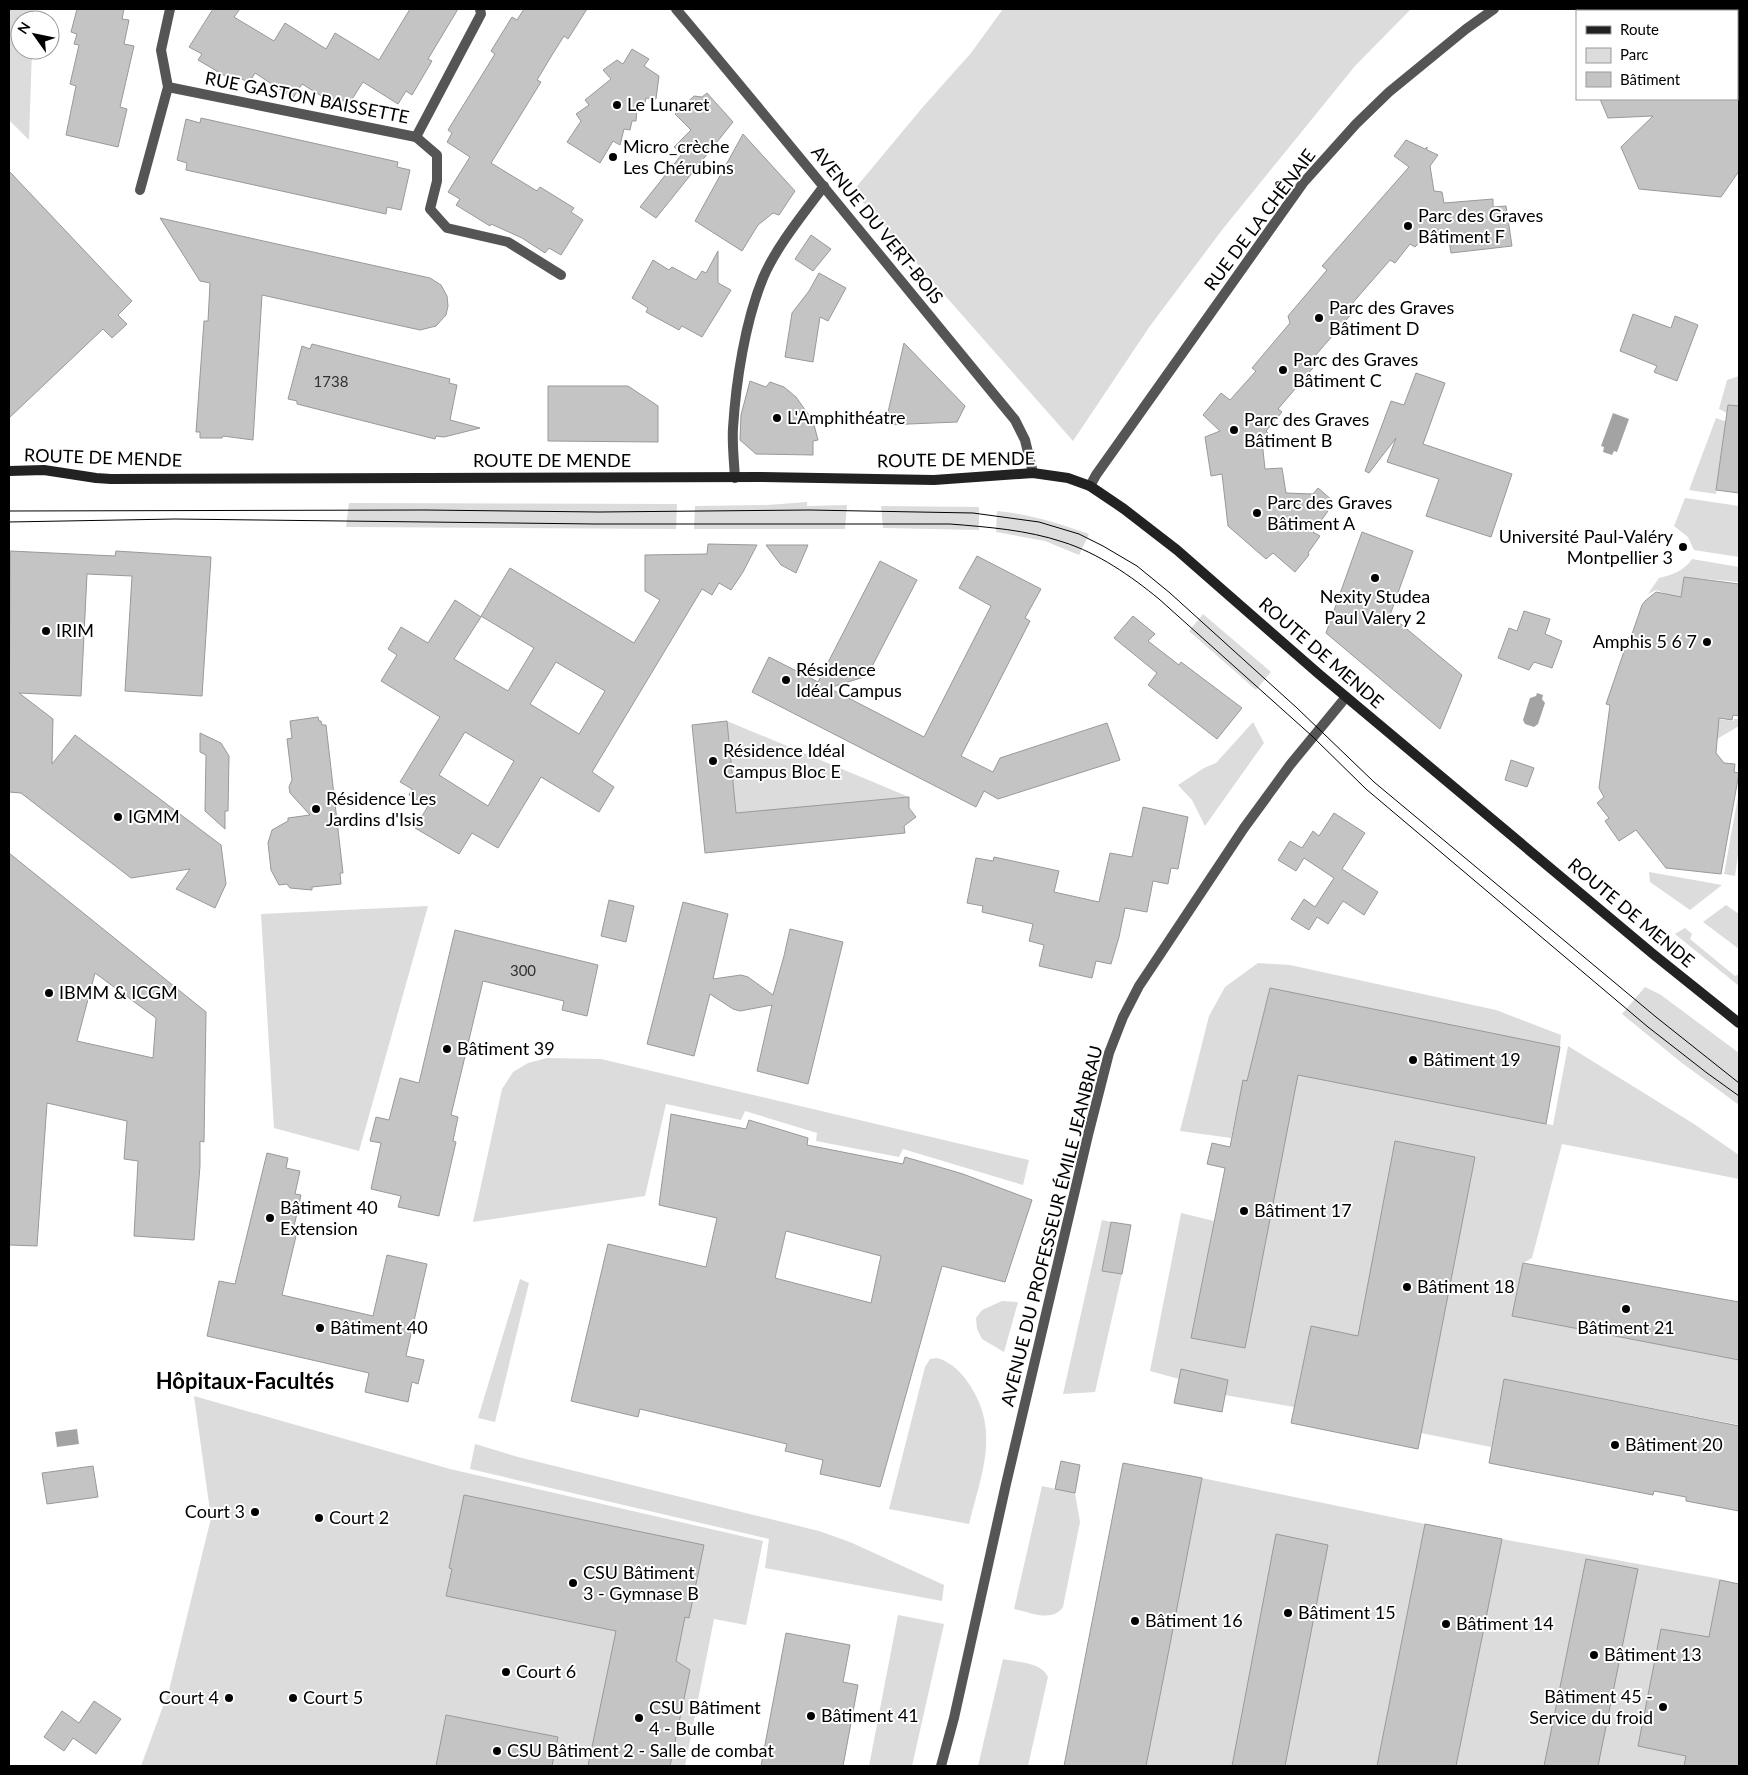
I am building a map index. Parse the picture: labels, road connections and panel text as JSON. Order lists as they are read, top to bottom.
{
  "streets": {
    "main road": ["ROUTE DE MENDE"],
    "street": [
      "RUE GASTON BAISSETTE",
      "RUE DE LA CHÊNAIE",
      "AVENUE DU VERT-BOIS",
      "AVENUE DU PROFESSEUR ÉMILE JEANBRAU"
    ]
  },
  "crossings": [
    ["RUE DE LA CHÊNAIE", "ROUTE DE MENDE"],
    ["AVENUE DU VERT-BOIS", "ROUTE DE MENDE"],
    ["ROUTE DE MENDE", "AVENUE DU PROFESSEUR ÉMILE JEANBRAU"]
  ],
  "districts": ["Hôpitaux-Facultés"],
  "places": [
    "Le Lunaret",
    "Micro_crèche Les Chérubins",
    "Parc des Graves Bâtiment F",
    "Parc des Graves Bâtiment D",
    "Parc des Graves Bâtiment C",
    "L'Amphithéatre",
    "Parc des Graves Bâtiment B",
    "Parc des Graves Bâtiment A",
    "Université Paul-Valéry Montpellier 3",
    "Nexity Studea Paul Valery 2",
    "IRIM",
    "Amphis 5 6 7",
    "Résidence Idéal Campus",
    "Résidence Idéal Campus Bloc E",
    "Résidence Les Jardins d'Isis",
    "IGMM",
    "IBMM & ICGM",
    "Bâtiment 39",
    "Bâtiment 19",
    "Bâtiment 17",
    "Bâtiment 40 Extension",
    "Bâtiment 18",
    "Bâtiment 21",
    "Bâtiment 40",
    "Bâtiment 20",
    "Court 3",
    "Court 2",
    "CSU Bâtiment 3 - Gymnase B",
    "Bâtiment 15",
    "Bâtiment 16",
    "Bâtiment 14",
    "Bâtiment 13",
    "Court 6",
    "Court 4",
    "Court 5",
    "Bâtiment 45 - Service du froid",
    "Bâtiment 41",
    "CSU Bâtiment 4 - Bulle",
    "CSU Bâtiment 2 - Salle de combat"
  ],
  "house_numbers": ["1738", "300"],
  "legend": ["Route", "Parc", "Bâtiment"],
  "north": "top left"
}
